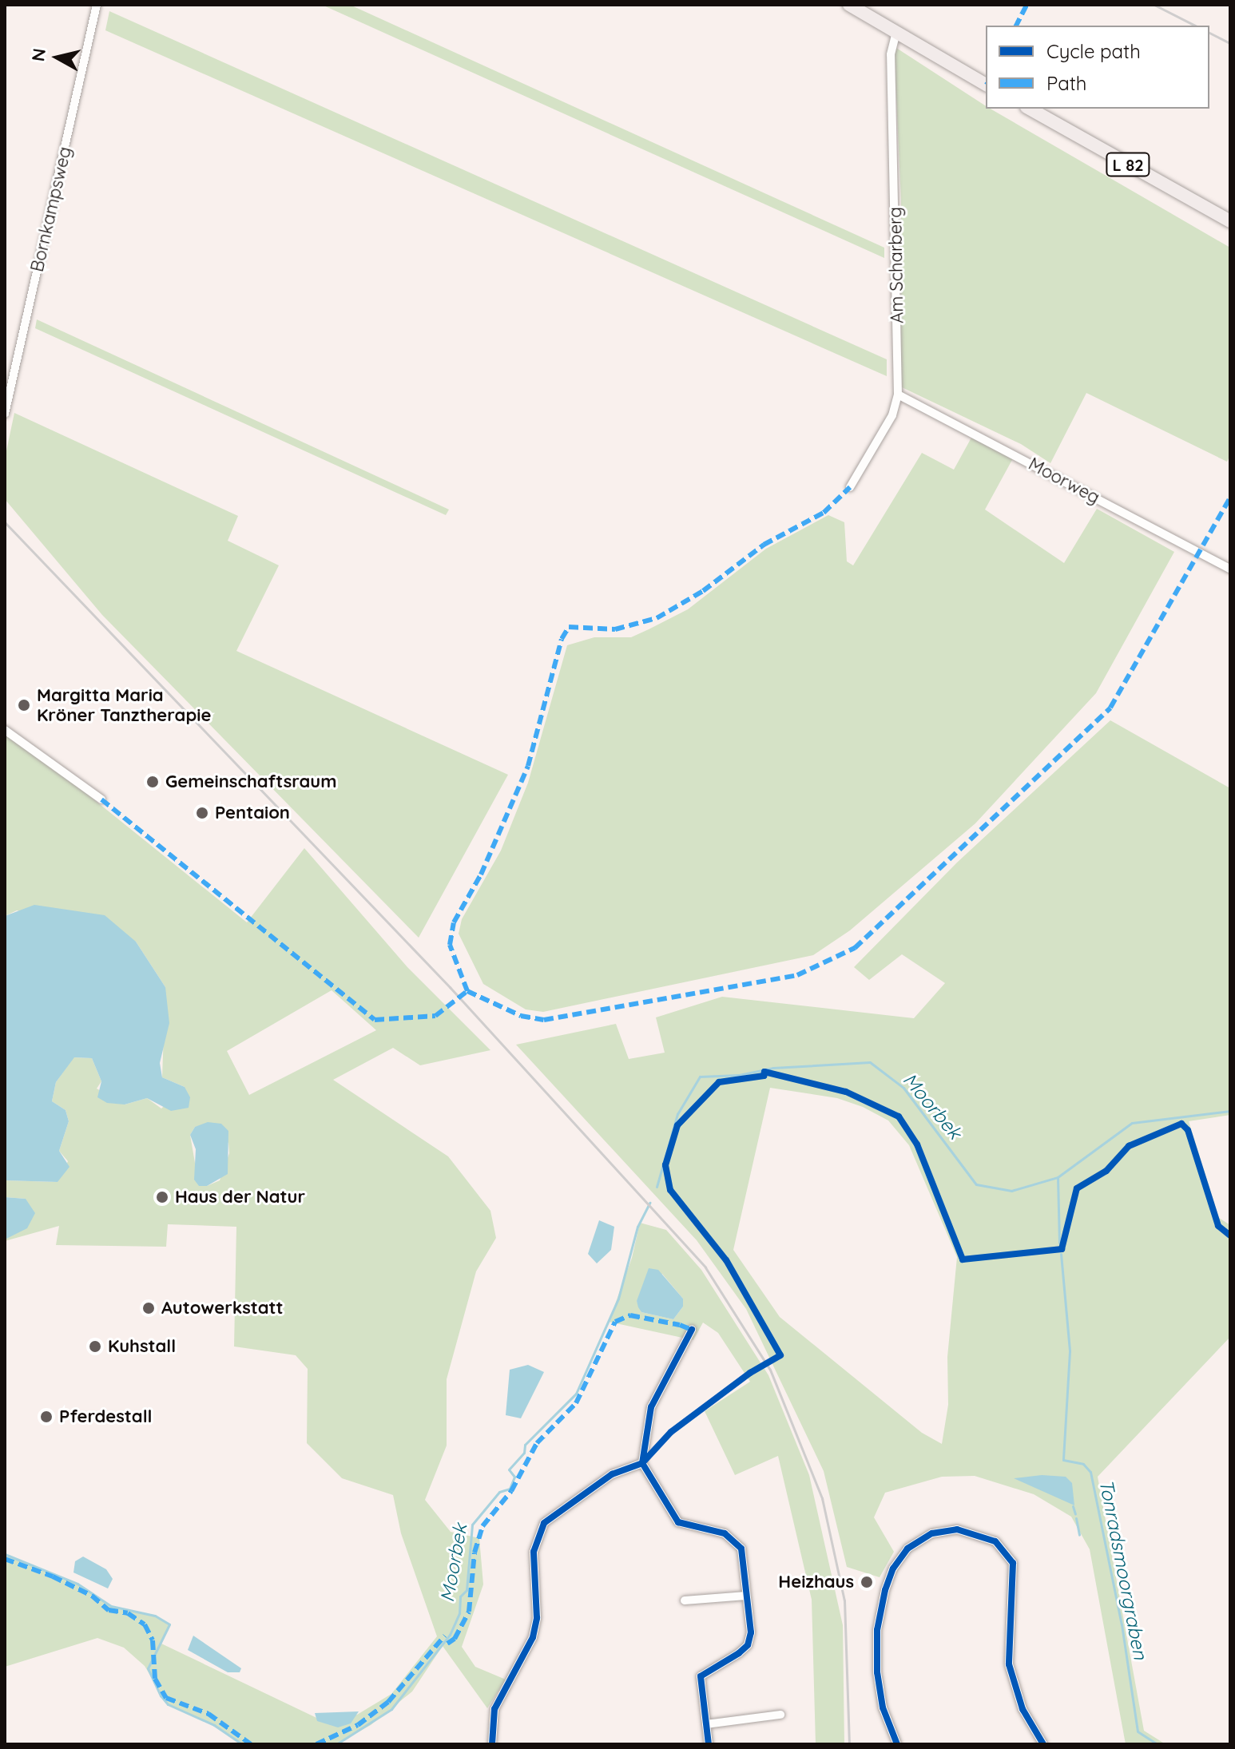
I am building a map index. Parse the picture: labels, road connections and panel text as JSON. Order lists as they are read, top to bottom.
{
  "streets": {
    "main road": ["L 82"],
    "street": ["Bornkampsweg", "Am Scharberg", "Moorweg"]
  },
  "crossings": [
    ["Am Scharberg", "Moorweg"]
  ],
  "water": ["Moorbek", "Tonradsmoorgraben"],
  "places": [
    "Margitta Maria Kröner Tanztherapie",
    "Gemeinschaftsraum",
    "Pentaion",
    "Haus der Natur",
    "Autowerkstatt",
    "Kuhstall",
    "Pferdestall",
    "Heizhaus"
  ],
  "legend": ["Cycle path", "Path"],
  "north": "left"
}
